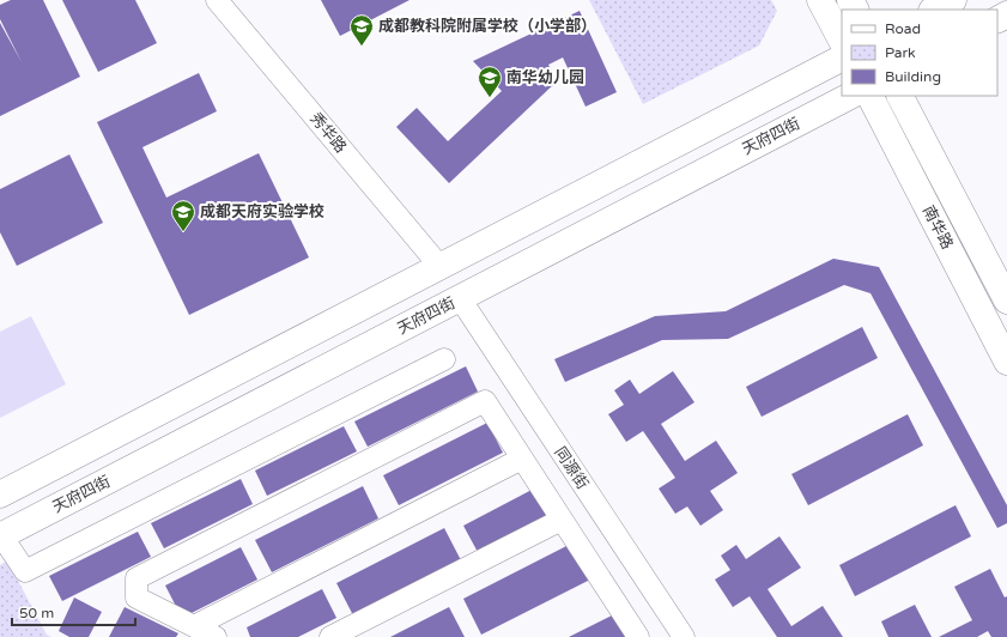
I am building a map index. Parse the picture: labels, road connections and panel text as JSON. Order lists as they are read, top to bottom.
{
  "streets": {
    "main road": ["天府四街", "南华路"],
    "street": ["秀华路", "同源街"]
  },
  "crossings": [
    ["天府四街", "同源街"]
  ],
  "places": {
    "school or university": ["成都教科院附属学校（小学部）", "南华幼儿园", "成都天府实验学校"]
  },
  "legend": ["Road", "Park", "Building"],
  "scale_bar": "50 m"
}
